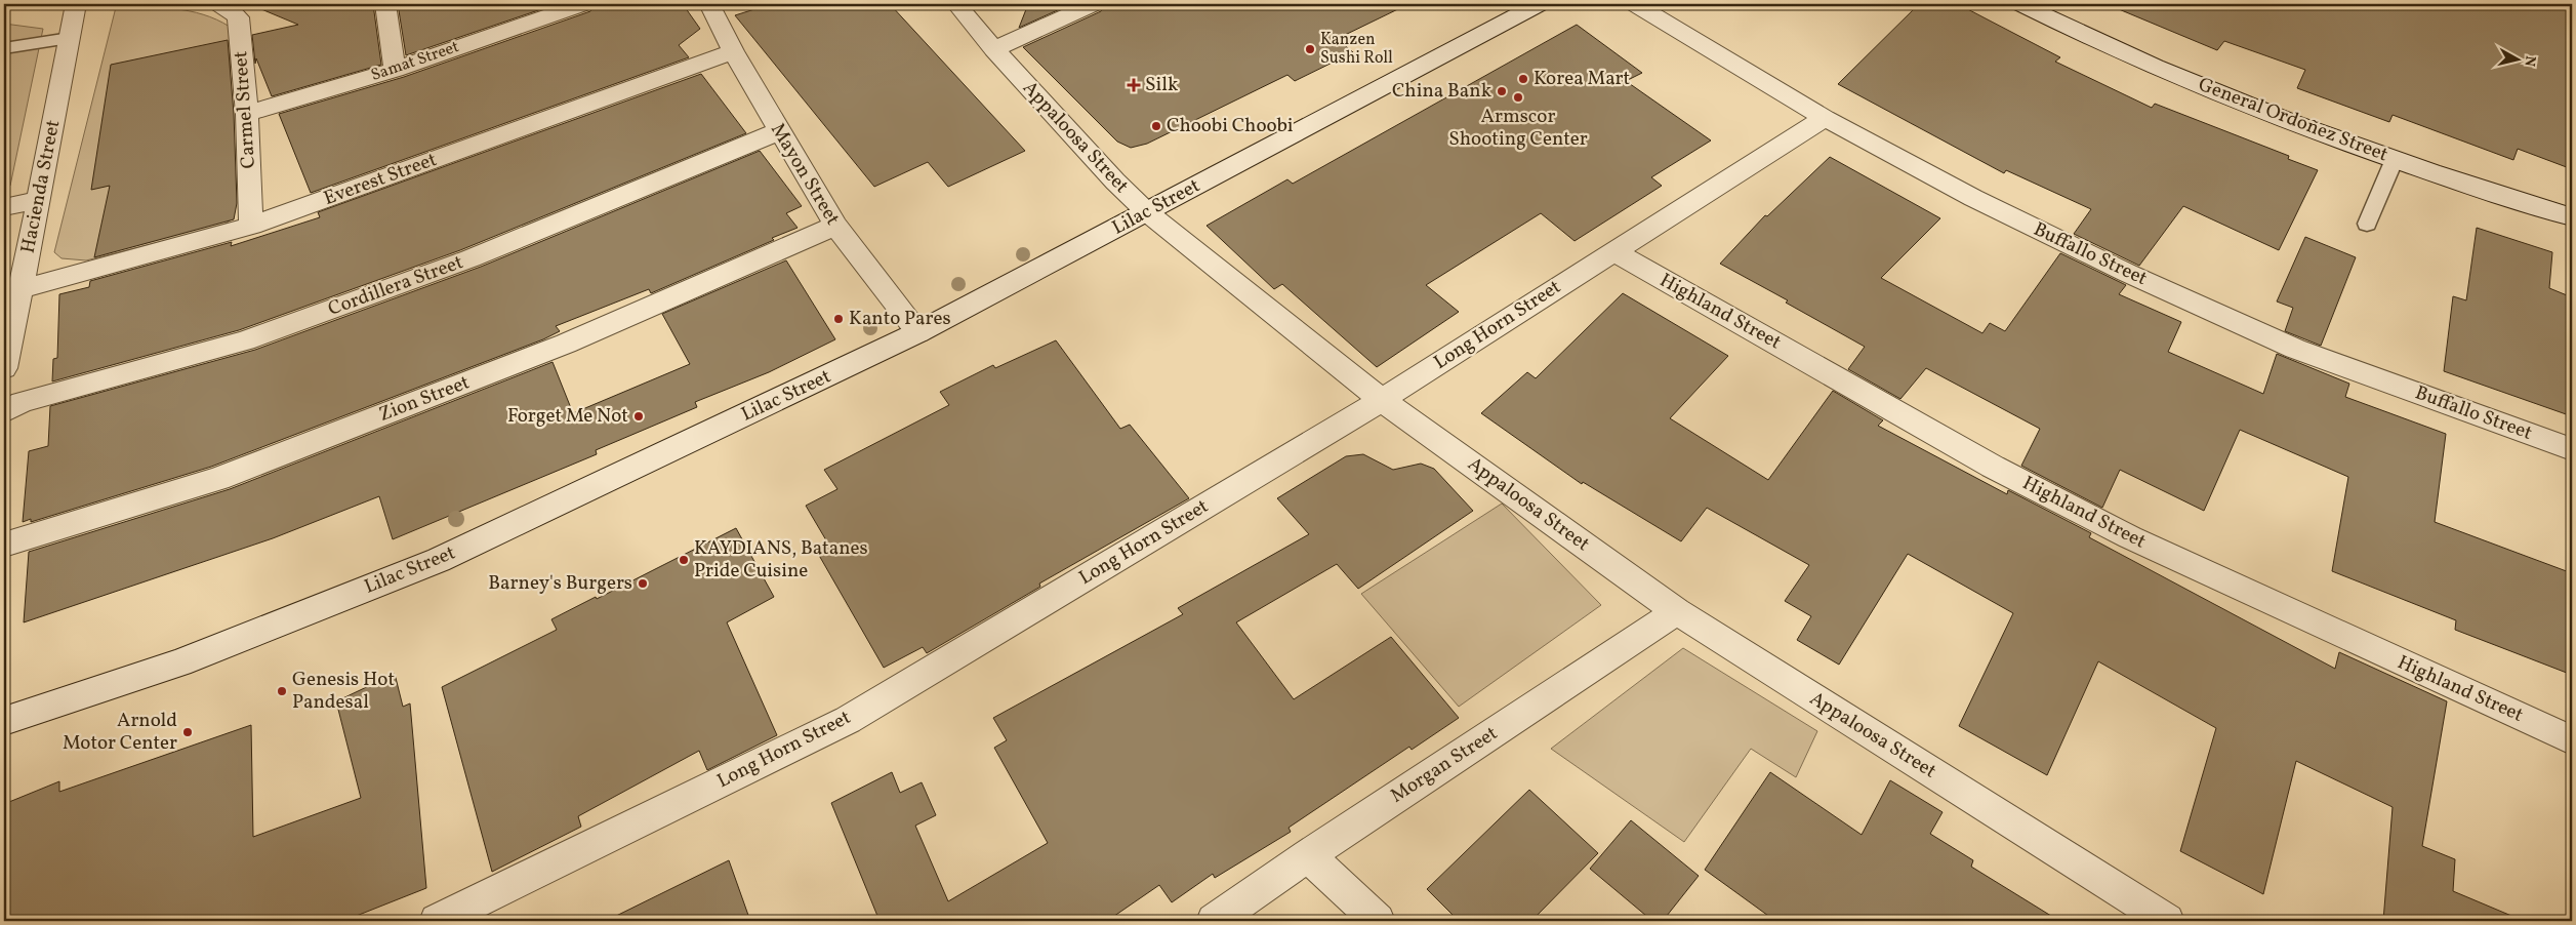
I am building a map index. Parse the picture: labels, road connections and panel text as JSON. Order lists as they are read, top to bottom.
{
  "streets": {
    "street": [
      "Samat Street",
      "Carmel Street",
      "General Ordoñez Street",
      "Appaloosa Street",
      "Mayon Street",
      "Everest Street",
      "Hacienda Street",
      "Lilac Street",
      "Buffallo Street",
      "Cordillera Street",
      "Highland Street",
      "Long Horn Street",
      "Zion Street",
      "Morgan Street"
    ]
  },
  "crossings": [
    ["Samat Street", "Carmel Street"],
    ["Carmel Street", "Everest Street"],
    ["Appaloosa Street", "Lilac Street"],
    ["Appaloosa Street", "Long Horn Street"],
    ["Appaloosa Street", "Morgan Street"],
    ["Mayon Street", "Everest Street"],
    ["Mayon Street", "Lilac Street"],
    ["Mayon Street", "Cordillera Street"],
    ["Mayon Street", "Zion Street"],
    ["Everest Street", "Hacienda Street"],
    ["Buffallo Street", "Long Horn Street"],
    ["Highland Street", "Long Horn Street"]
  ],
  "places": {
    "other": [
      "Kanzen Sushi Roll",
      "Korea Mart",
      "China Bank",
      "Armscor Shooting Center",
      "Choobi Choobi",
      "Kanto Pares",
      "Forget Me Not",
      "KAYDIANS, Batanes Pride Cuisine",
      "Barney's Burgers",
      "Genesis Hot Pandesal",
      "Arnold Motor Center"
    ],
    "health": ["Silk"]
  },
  "north": "right"
}
